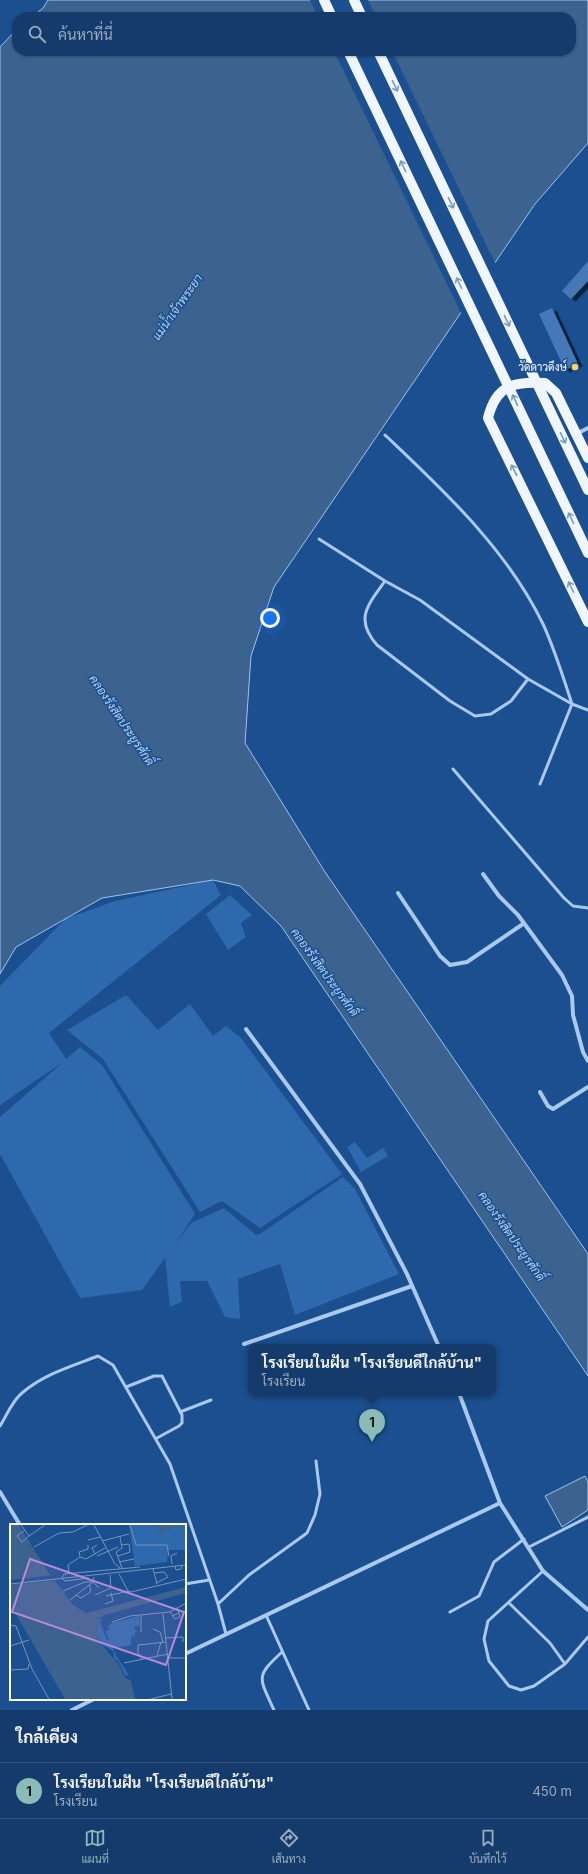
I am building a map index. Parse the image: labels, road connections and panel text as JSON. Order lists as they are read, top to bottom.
{
  "water": ["แม่น้ำเจ้าพระยา", "คลองรังสิตประยูรศักดิ์"],
  "places": ["วัดดาวดึงษ์"],
  "page": {
    "search": "ค้นหาที่นี่",
    "popup": ["โรงเรียนในฝัน \"โรงเรียนดีใกล้บ้าน\"", "โรงเรียน"],
    "pins": "1",
    "heading": "ใกล้เคียง",
    "list": [
      {
        "mark": "1",
        "name": "โรงเรียนในฝัน \"โรงเรียนดีใกล้บ้าน\"",
        "note": "โรงเรียน",
        "value": "450 m"
      }
    ],
    "nav": ["แผนที่", "เส้นทาง", "บันทึกไว้"]
  }
}
